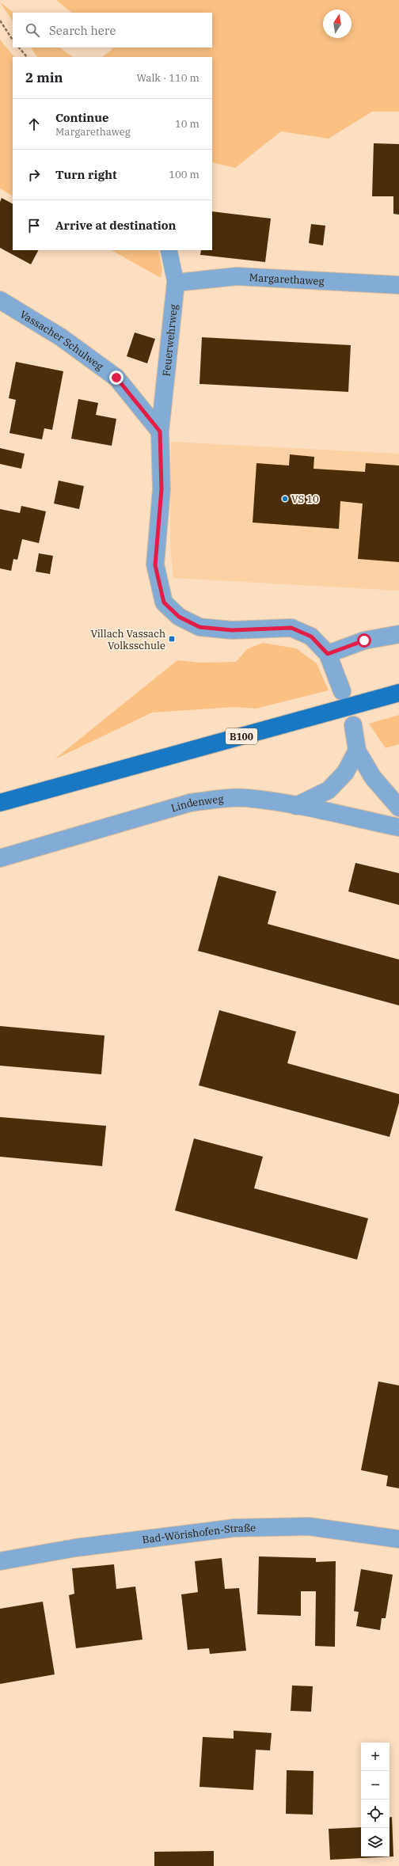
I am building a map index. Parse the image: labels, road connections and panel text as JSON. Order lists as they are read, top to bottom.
{
  "streets": {
    "main road": ["B100"],
    "street": [
      "Margarethaweg",
      "Vassacher Schulweg",
      "Feuerwehrweg",
      "Lindenweg",
      "Bad-Wörishofen-Straße"
    ]
  },
  "crossings": [
    ["Margarethaweg", "Feuerwehrweg"],
    ["Vassacher Schulweg", "Feuerwehrweg"]
  ],
  "places": {
    "other": ["VS 10"],
    "transit": ["Villach Vassach Volksschule"]
  },
  "north": "top",
  "page": {
    "search": "Search here",
    "heading": ["2 min", "Walk · 110 m"],
    "list": [
      ["Continue", "Margarethaweg", "10 m"],
      ["Turn right", "100 m"],
      "Arrive at destination"
    ],
    "map_buttons": ["+", "−"]
  }
}
